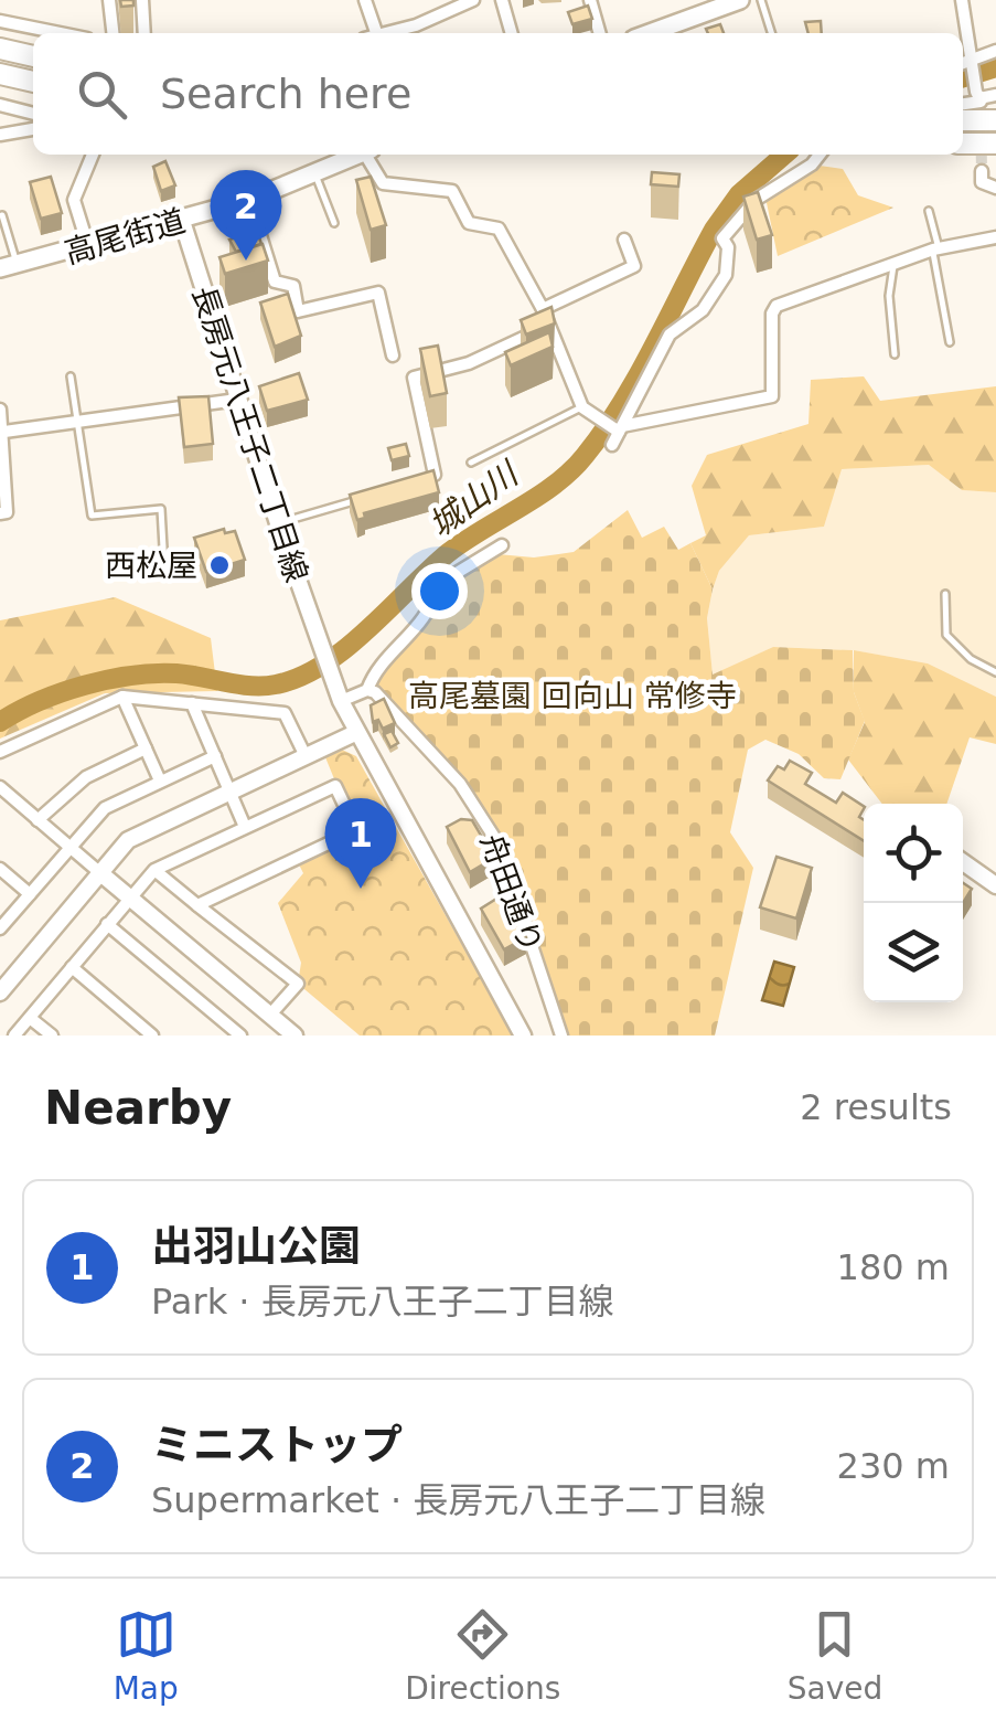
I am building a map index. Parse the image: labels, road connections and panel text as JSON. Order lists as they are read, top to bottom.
{
  "streets": {
    "main road": ["高尾街道"],
    "street": ["長房元八王子二丁目線", "舟田通り"]
  },
  "crossings": [
    ["高尾街道", "長房元八王子二丁目線"]
  ],
  "water": ["城山川"],
  "parks": ["高尾墓園 回向山 常修寺"],
  "places": ["西松屋"],
  "page": {
    "search": "Search here",
    "pins": ["2", "1"],
    "heading": ["Nearby", "2 results"],
    "list": [
      {
        "mark": "1",
        "name": "出羽山公園",
        "note": "Park · 長房元八王子二丁目線",
        "value": "180 m"
      },
      {
        "mark": "2",
        "name": "ミニストップ",
        "note": "Supermarket · 長房元八王子二丁目線",
        "value": "230 m"
      }
    ],
    "nav": ["Map", "Directions", "Saved"]
  }
}
